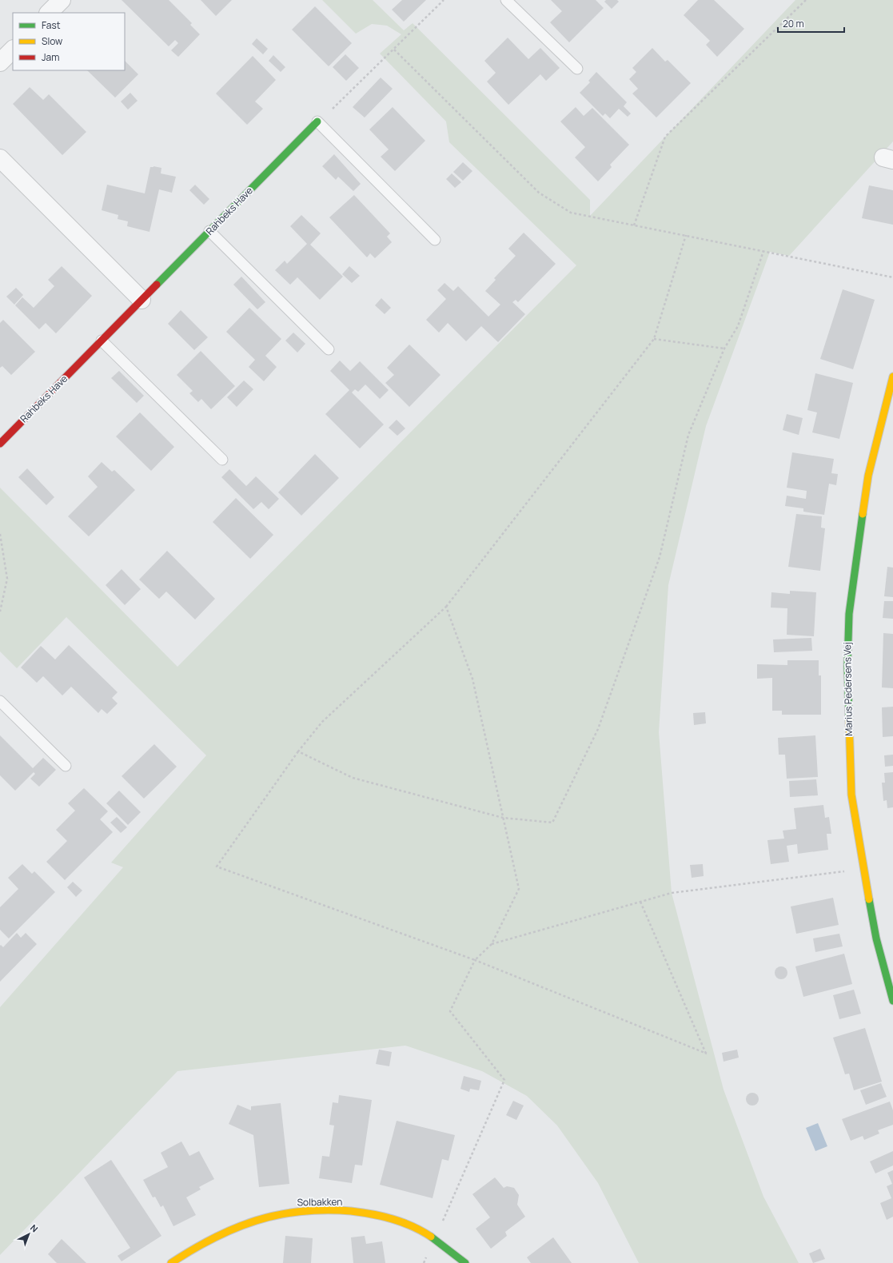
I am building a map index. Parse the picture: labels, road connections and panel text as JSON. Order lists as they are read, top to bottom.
{
  "streets": {
    "street": ["Rahbeks Have", "Marius Pedersens Vej", "Solbakken"]
  },
  "legend": ["Fast", "Slow", "Jam"],
  "scale_bar": "20 m",
  "north": "top right"
}
